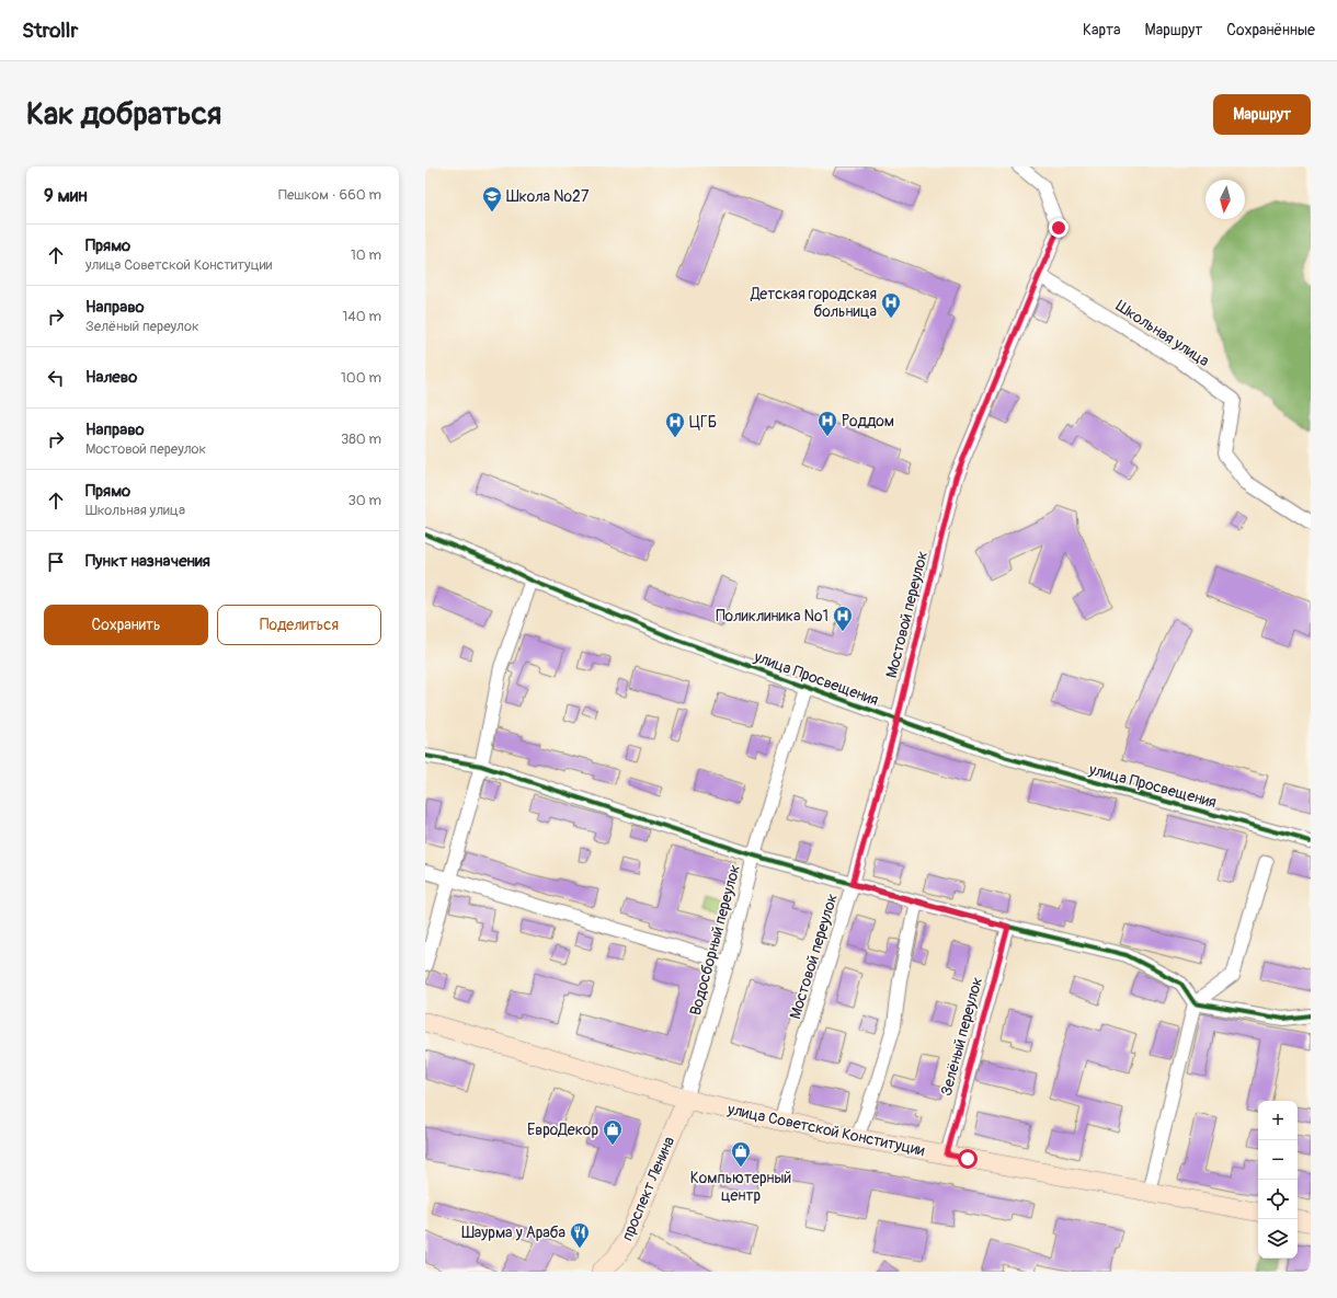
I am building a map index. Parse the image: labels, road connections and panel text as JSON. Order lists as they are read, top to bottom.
{
  "streets": {
    "main road": ["улица Советской Конституции", "проспект Ленина"],
    "street": [
      "Школьная улица",
      "Мостовой переулок",
      "улица Просвещения",
      "Водосборный переулок",
      "Зелёный переулок"
    ]
  },
  "crossings": [
    ["Школьная улица", "Мостовой переулок"],
    ["Мостовой переулок", "улица Просвещения"],
    ["Мостовой переулок", "улица Советской Конституции"],
    ["улица Просвещения", "Водосборный переулок"],
    ["Водосборный переулок", "улица Советской Конституции"],
    ["Водосборный переулок", "проспект Ленина"],
    ["Зелёный переулок", "улица Советской Конституции"],
    ["улица Советской Конституции", "проспект Ленина"]
  ],
  "places": {
    "school or university": ["Школа №27"],
    "hospital": [
      "Детская городская больница",
      "Роддом",
      "ЦГБ",
      "Поликлиника №1"
    ],
    "shop": ["ЕвроДекор", "Компьютерный центр"],
    "restaurant": ["Шаурма у Араба"]
  },
  "north": "bottom",
  "page": {
    "header": "Strollr",
    "nav": ["Карта", "Маршрут", "Сохранённые"],
    "buttons": [
      "Маршрут",
      ["Сохранить", "Поделиться"]
    ],
    "title": "Как добраться",
    "heading": ["9 мин", "Пешком · 660 m"],
    "list": [
      ["Прямо", "улица Советской Конституции", "10 m"],
      ["Направо", "Зелёный переулок", "140 m"],
      ["Налево", "100 m"],
      ["Направо", "Мостовой переулок", "380 m"],
      ["Прямо", "Школьная улица", "30 m"],
      "Пункт назначения"
    ],
    "map_buttons": ["+", "−"]
  }
}
